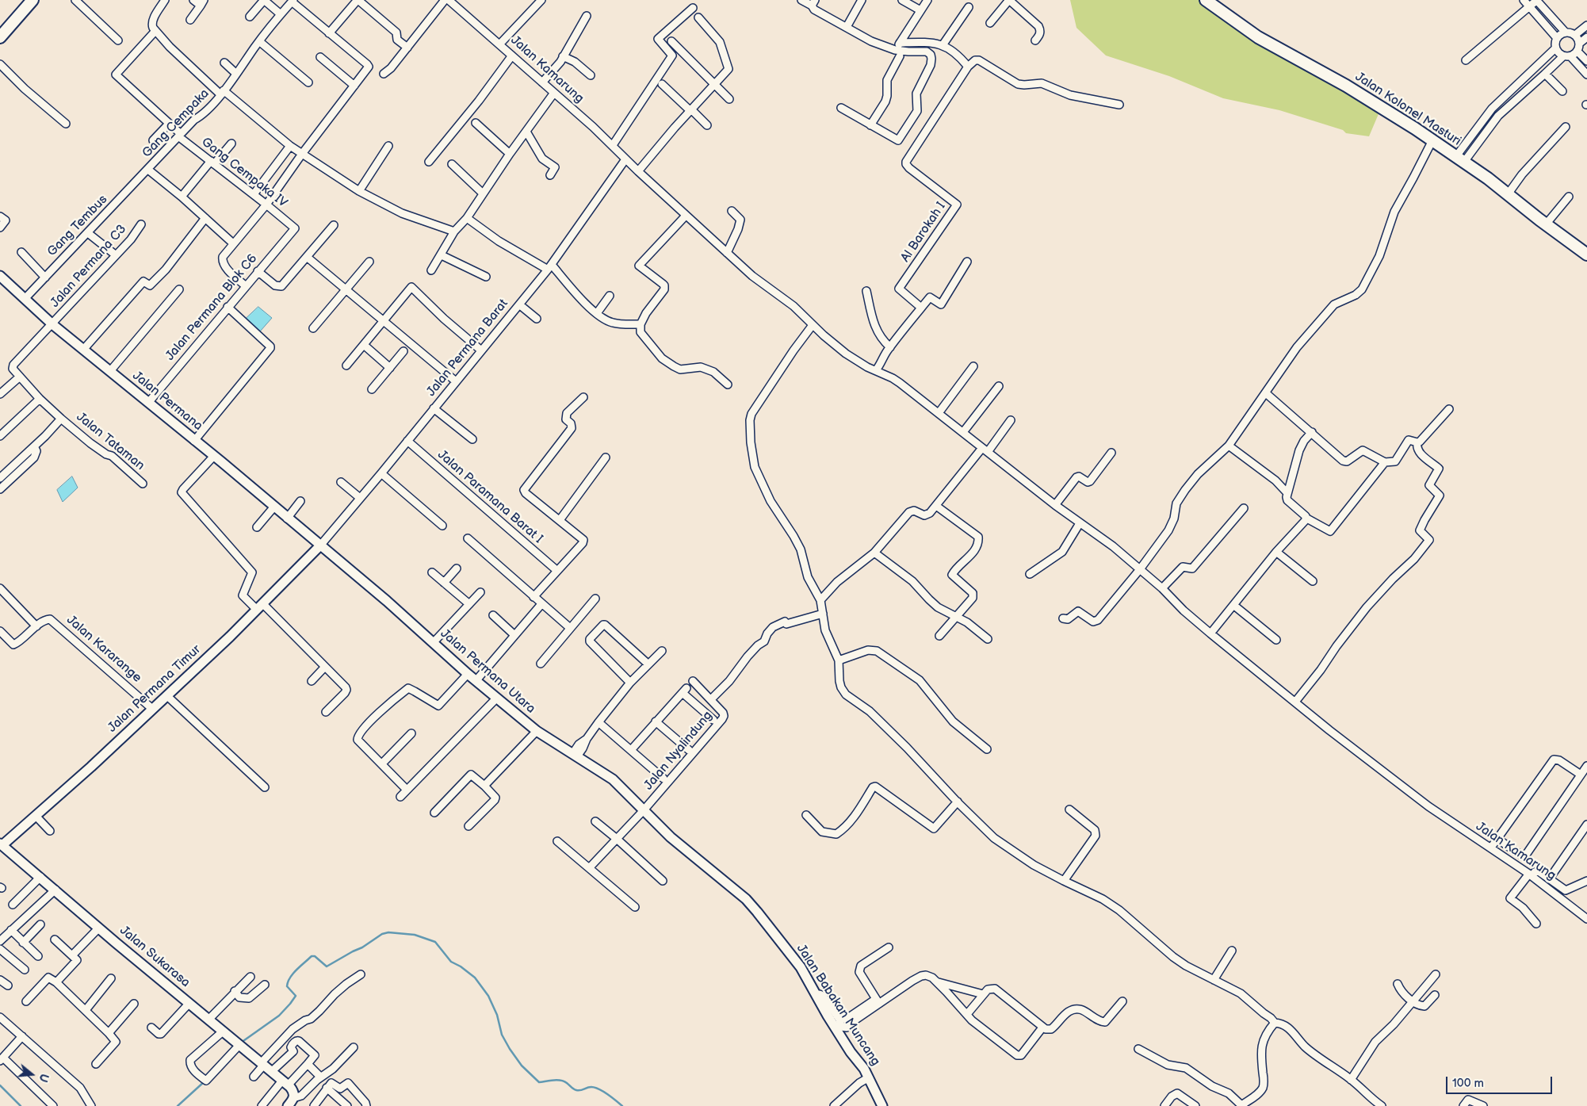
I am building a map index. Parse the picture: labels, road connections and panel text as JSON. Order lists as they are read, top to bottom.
{
  "streets": {
    "main road": ["Jalan Kolonel Masturi"],
    "street": [
      "Jalan Kamarung",
      "Gang Cempaka",
      "Gang Cempaka IV",
      "Gang Tembus",
      "Al Barokah I",
      "Jalan Permana C3",
      "Jalan Permana Blok C6",
      "Jalan Permana Barat",
      "Jalan Permana",
      "Jalan Tataman",
      "Jalan Paramana Barat I",
      "Jalan Kararange",
      "Jalan Permana Utara",
      "Jalan Permana Timur",
      "Jalan Nyalindung",
      "Jalan Sukarasa",
      "Jalan Babakan Muncang"
    ]
  },
  "crossings": [
    ["Jalan Kamarung", "Jalan Permana Barat"],
    ["Gang Cempaka", "Gang Cempaka IV"],
    ["Gang Cempaka", "Gang Tembus"],
    ["Gang Cempaka IV", "Jalan Permana Blok C6"],
    ["Gang Tembus", "Jalan Permana"],
    ["Jalan Permana C3", "Jalan Permana"],
    ["Jalan Permana C3", "Jalan Tataman"],
    ["Jalan Permana Blok C6", "Jalan Permana"],
    ["Jalan Permana Barat", "Jalan Permana"],
    ["Jalan Permana Barat", "Jalan Paramana Barat I"],
    ["Jalan Permana Barat", "Jalan Permana Utara"],
    ["Jalan Permana Barat", "Jalan Permana Timur"],
    ["Jalan Permana", "Jalan Permana Utara"],
    ["Jalan Permana", "Jalan Permana Timur"],
    ["Jalan Kararange", "Jalan Permana Timur"],
    ["Jalan Permana Utara", "Jalan Permana Timur"],
    ["Jalan Permana Utara", "Jalan Nyalindung"],
    ["Jalan Permana Utara", "Jalan Babakan Muncang"],
    ["Jalan Permana Timur", "Jalan Sukarasa"],
    ["Jalan Nyalindung", "Jalan Babakan Muncang"]
  ],
  "scale_bar": "100 m",
  "north": "right"
}
